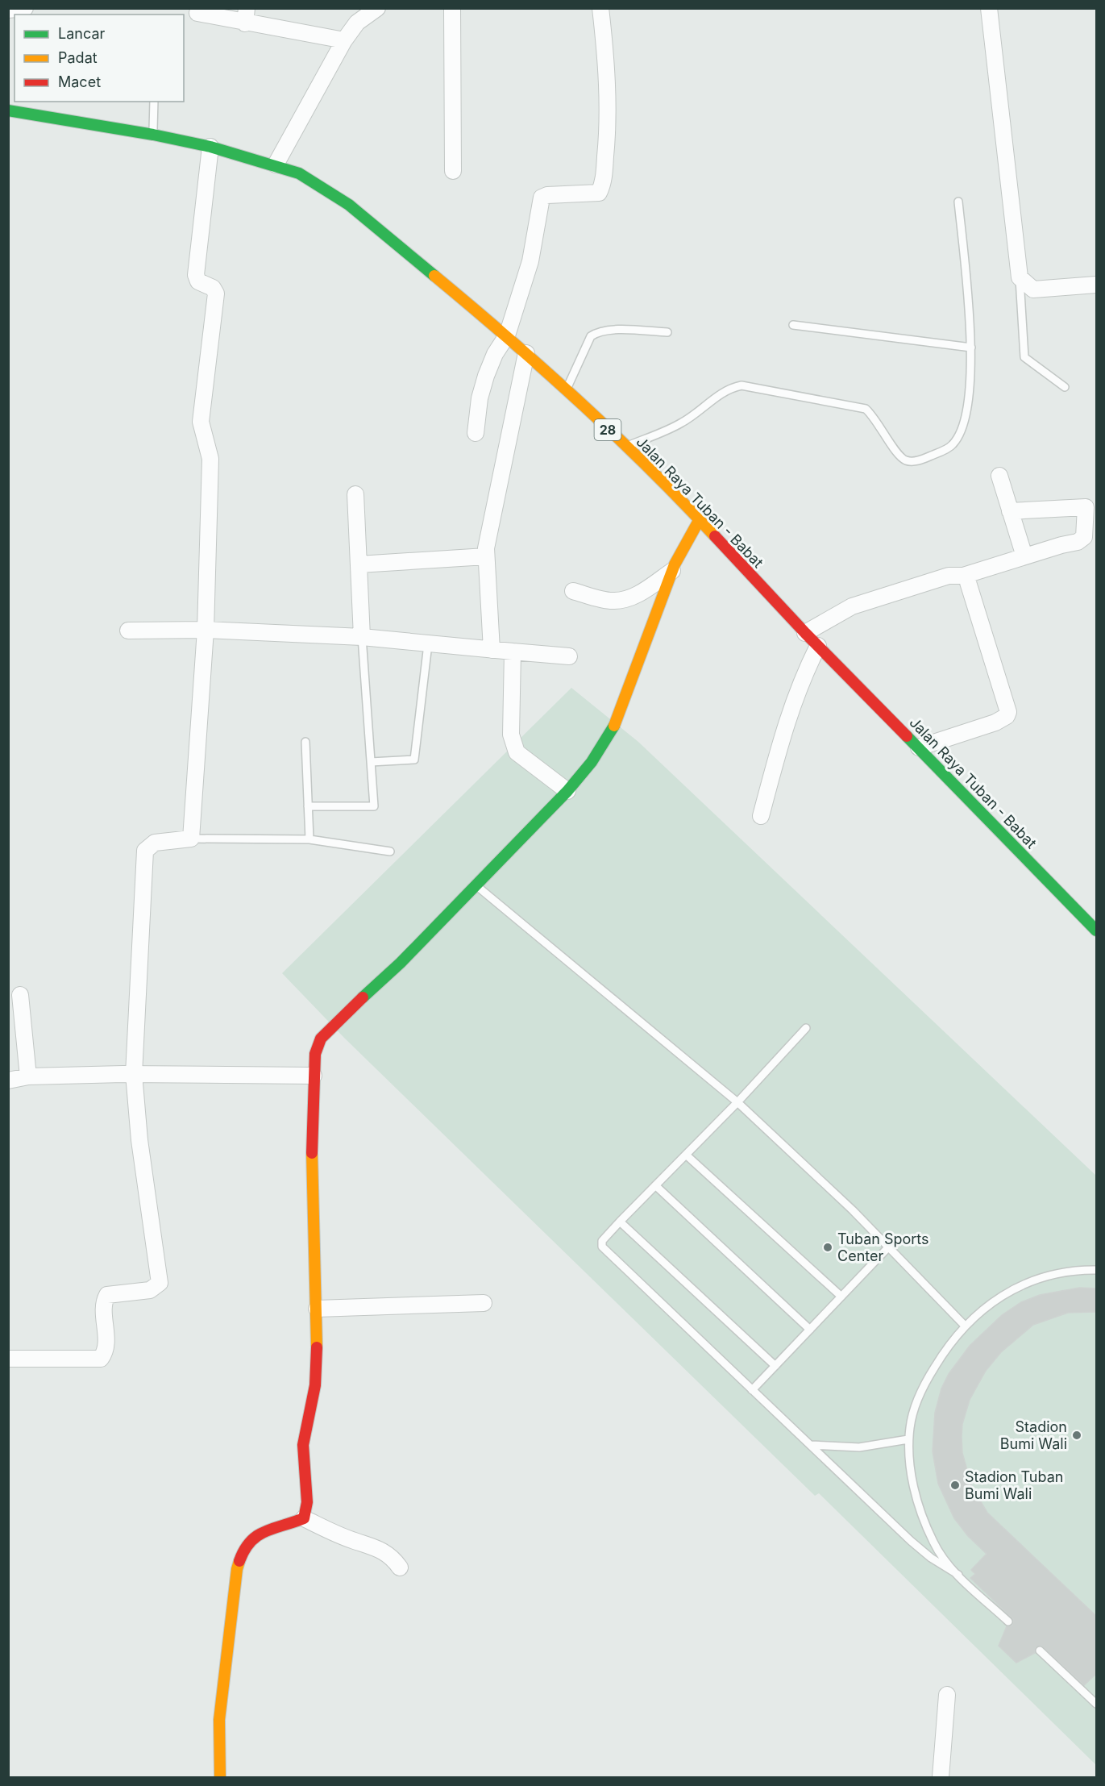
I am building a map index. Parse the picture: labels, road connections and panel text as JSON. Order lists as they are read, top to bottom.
{
  "streets": {
    "main road": ["28", "Jalan Raya Tuban - Babat"]
  },
  "places": ["Tuban Sports Center", "Stadion Bumi Wali", "Stadion Tuban Bumi Wali"],
  "legend": ["Lancar", "Padat", "Macet"]
}
